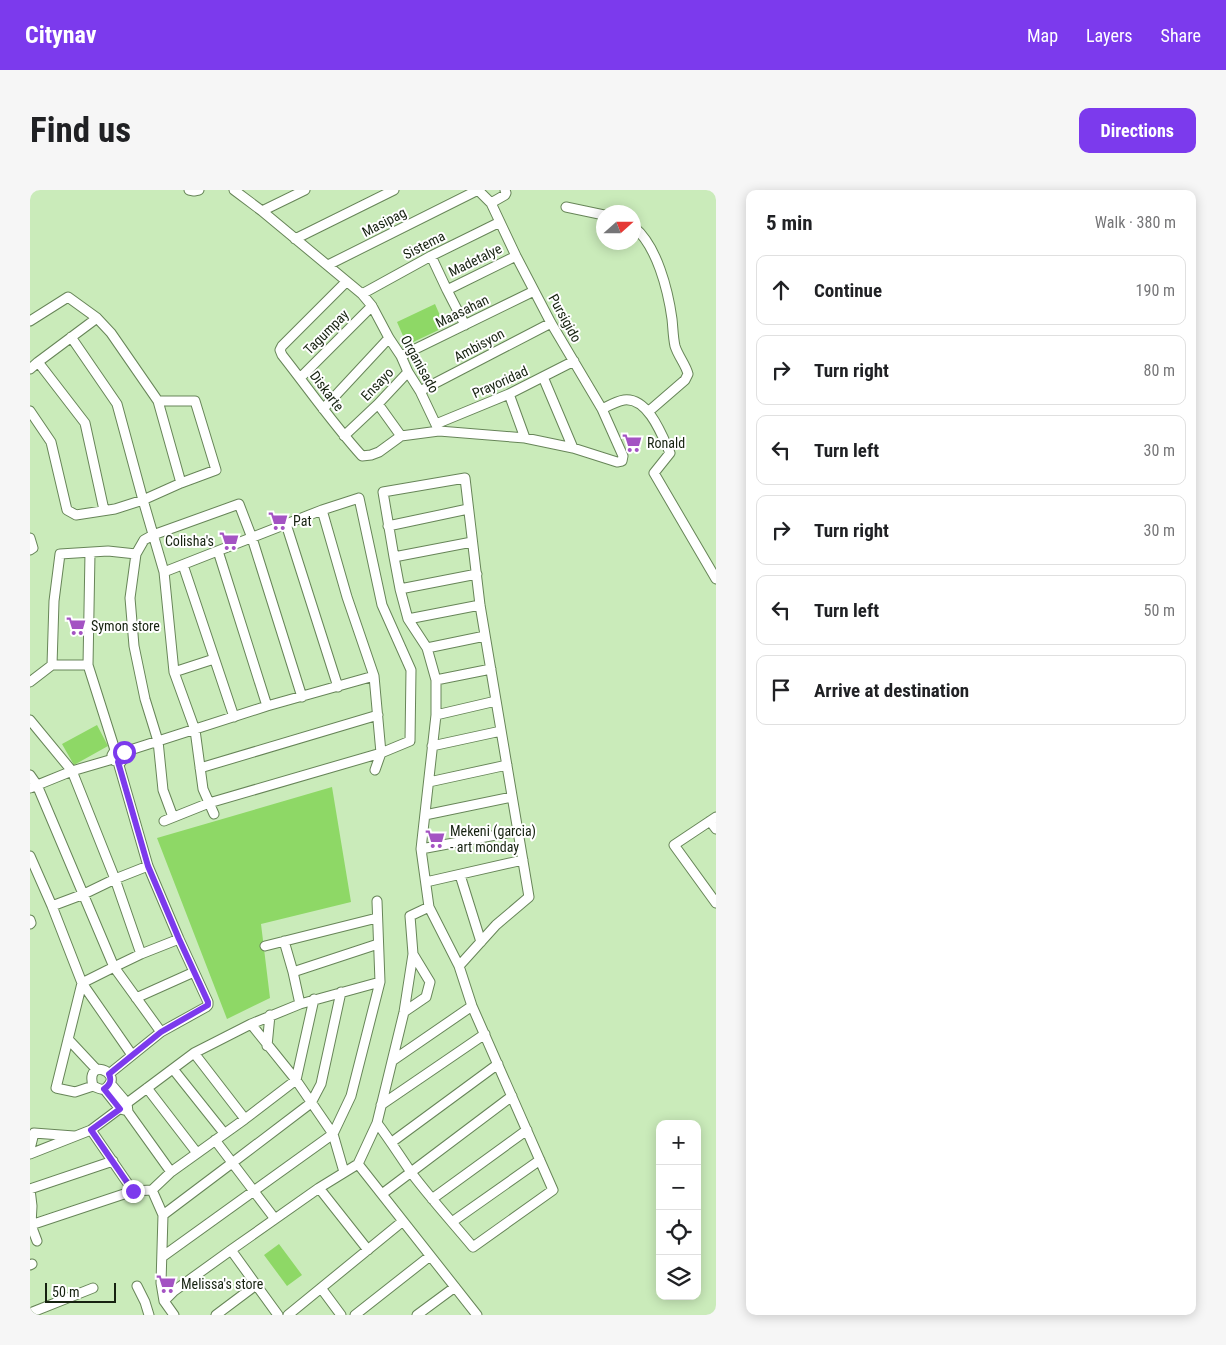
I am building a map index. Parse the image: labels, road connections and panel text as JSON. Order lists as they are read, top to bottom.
{
  "streets": {
    "street": [
      "Masipag",
      "Sistema",
      "Madetalye",
      "Maasahan",
      "Pursigido",
      "Tagumpay",
      "Ambisyon",
      "Organisado",
      "Prayoridad",
      "Ensayo",
      "Diskarte"
    ]
  },
  "crossings": [
    ["Masipag", "Pursigido"],
    ["Masipag", "Organisado"],
    ["Sistema", "Pursigido"],
    ["Sistema", "Organisado"],
    ["Madetalye", "Pursigido"],
    ["Maasahan", "Pursigido"],
    ["Maasahan", "Organisado"],
    ["Pursigido", "Ambisyon"],
    ["Pursigido", "Prayoridad"],
    ["Tagumpay", "Organisado"],
    ["Tagumpay", "Diskarte"],
    ["Ambisyon", "Organisado"],
    ["Organisado", "Prayoridad"],
    ["Organisado", "Ensayo"],
    ["Organisado", "Diskarte"],
    ["Ensayo", "Diskarte"]
  ],
  "places": {
    "supermarket": [
      "Ronald",
      "Pat",
      "Colisha's",
      "Symon store",
      "Mekeni (garcia) - art monday",
      "Melissa's store"
    ]
  },
  "scale_bar": "50 m",
  "north": "right",
  "page": {
    "header": "Citynav",
    "nav": ["Map", "Layers", "Share"],
    "buttons": "Directions",
    "title": "Find us",
    "heading": ["5 min", "Walk · 380 m"],
    "list": [
      ["Continue", "190 m"],
      ["Turn right", "80 m"],
      ["Turn left", "30 m"],
      ["Turn right", "30 m"],
      ["Turn left", "50 m"],
      "Arrive at destination"
    ],
    "map_buttons": ["+", "−"],
    "scale": "50 m"
  }
}
